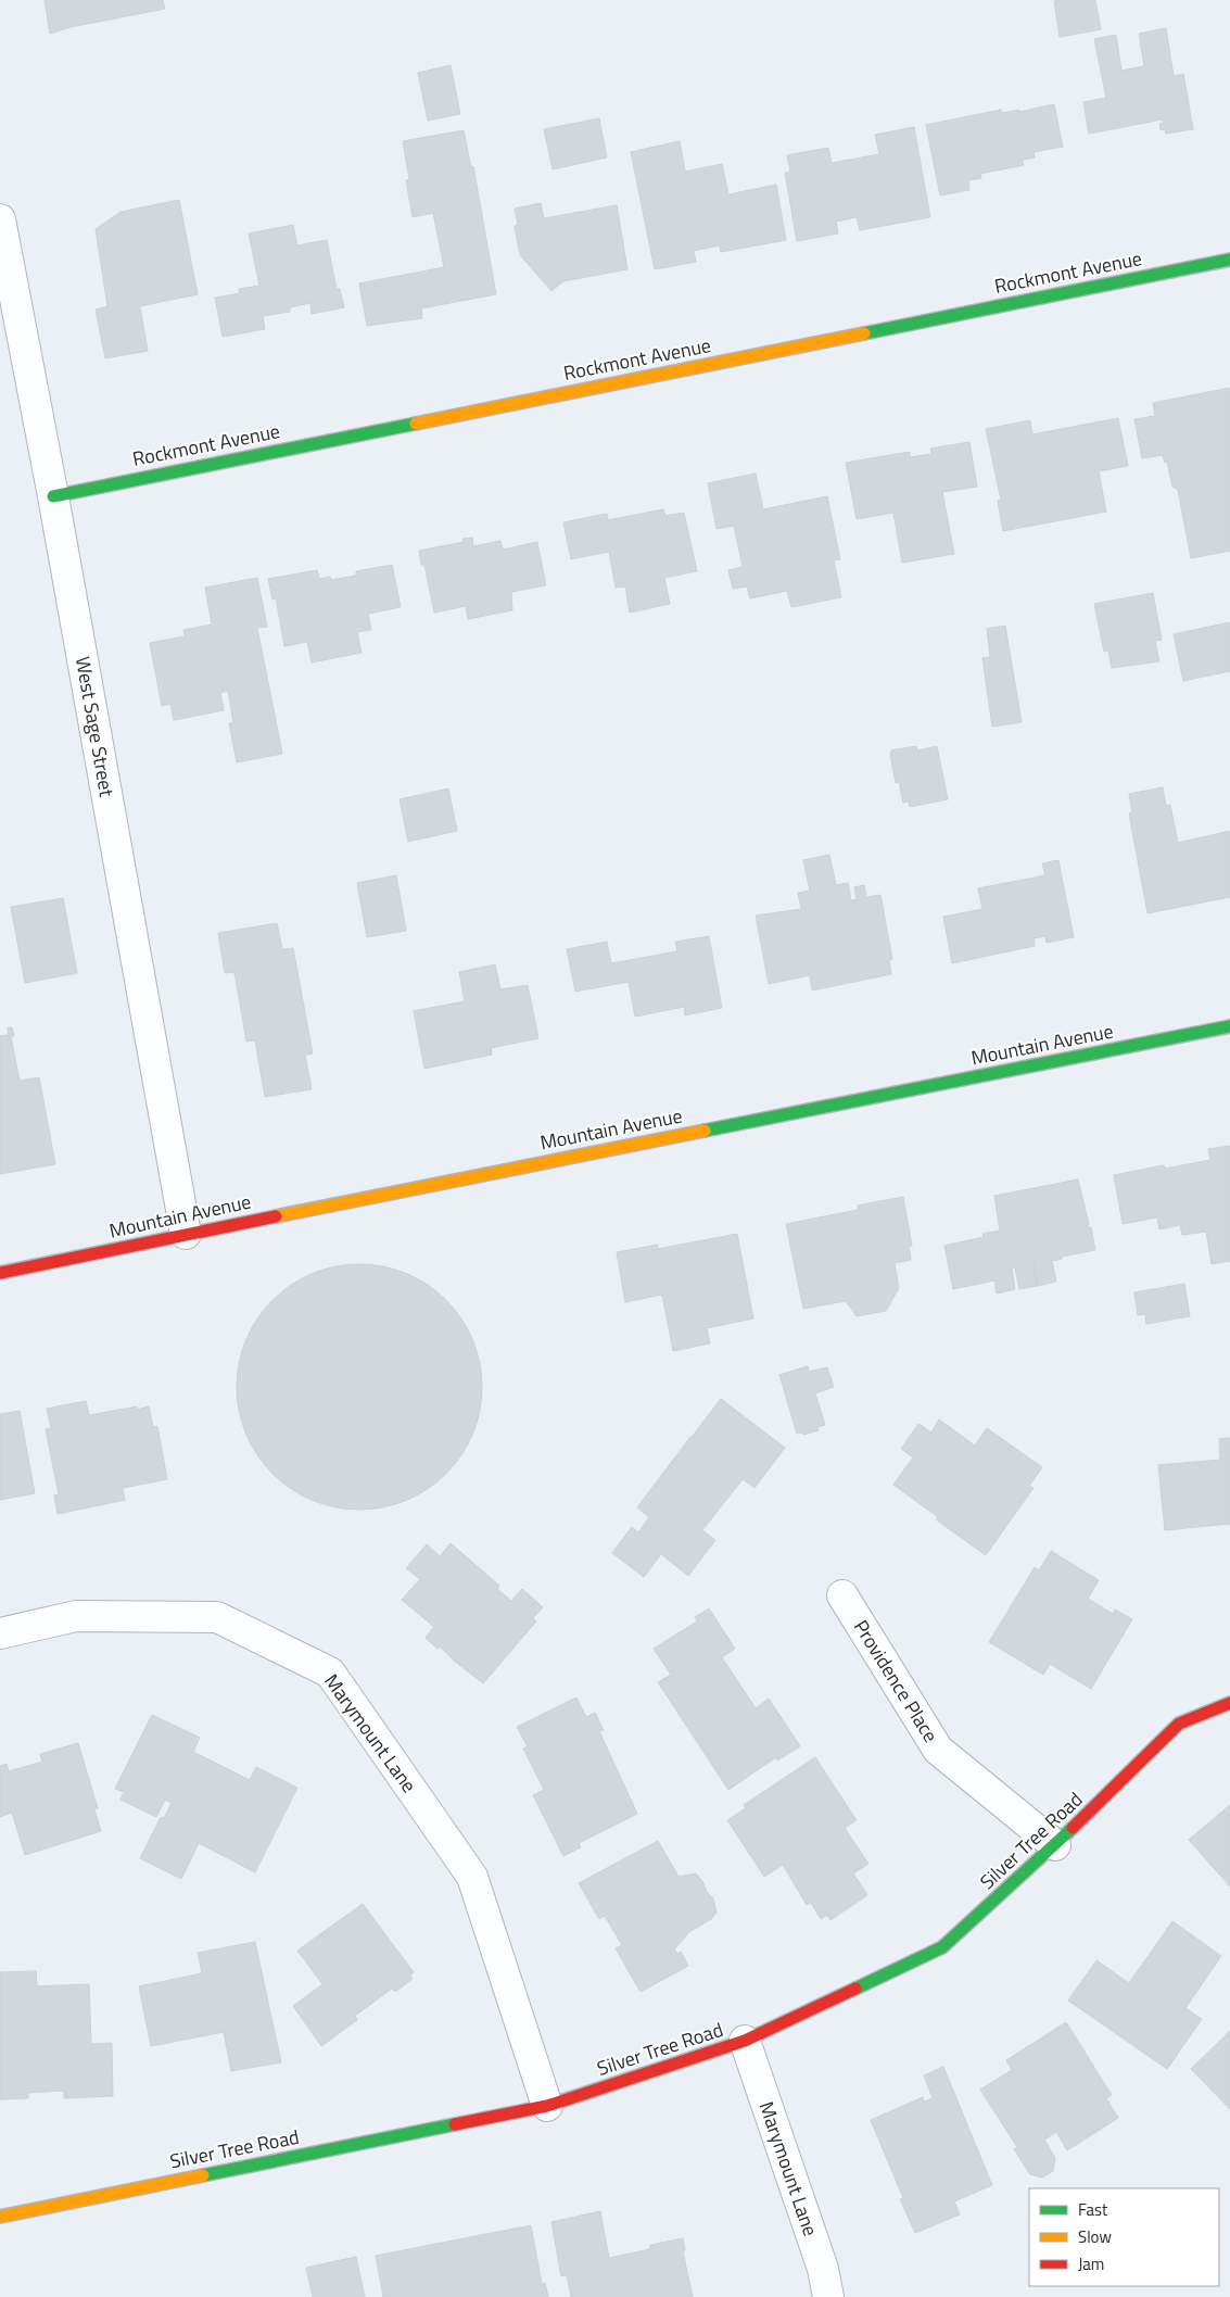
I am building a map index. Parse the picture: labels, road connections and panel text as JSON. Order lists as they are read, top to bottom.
{
  "streets": {
    "street": [
      "Rockmont Avenue",
      "West Sage Street",
      "Mountain Avenue",
      "Providence Place",
      "Marymount Lane",
      "Silver Tree Road"
    ]
  },
  "crossings": [
    ["Rockmont Avenue", "West Sage Street"],
    ["West Sage Street", "Mountain Avenue"],
    ["Providence Place", "Silver Tree Road"],
    ["Marymount Lane", "Silver Tree Road"]
  ],
  "legend": ["Fast", "Slow", "Jam"]
}
